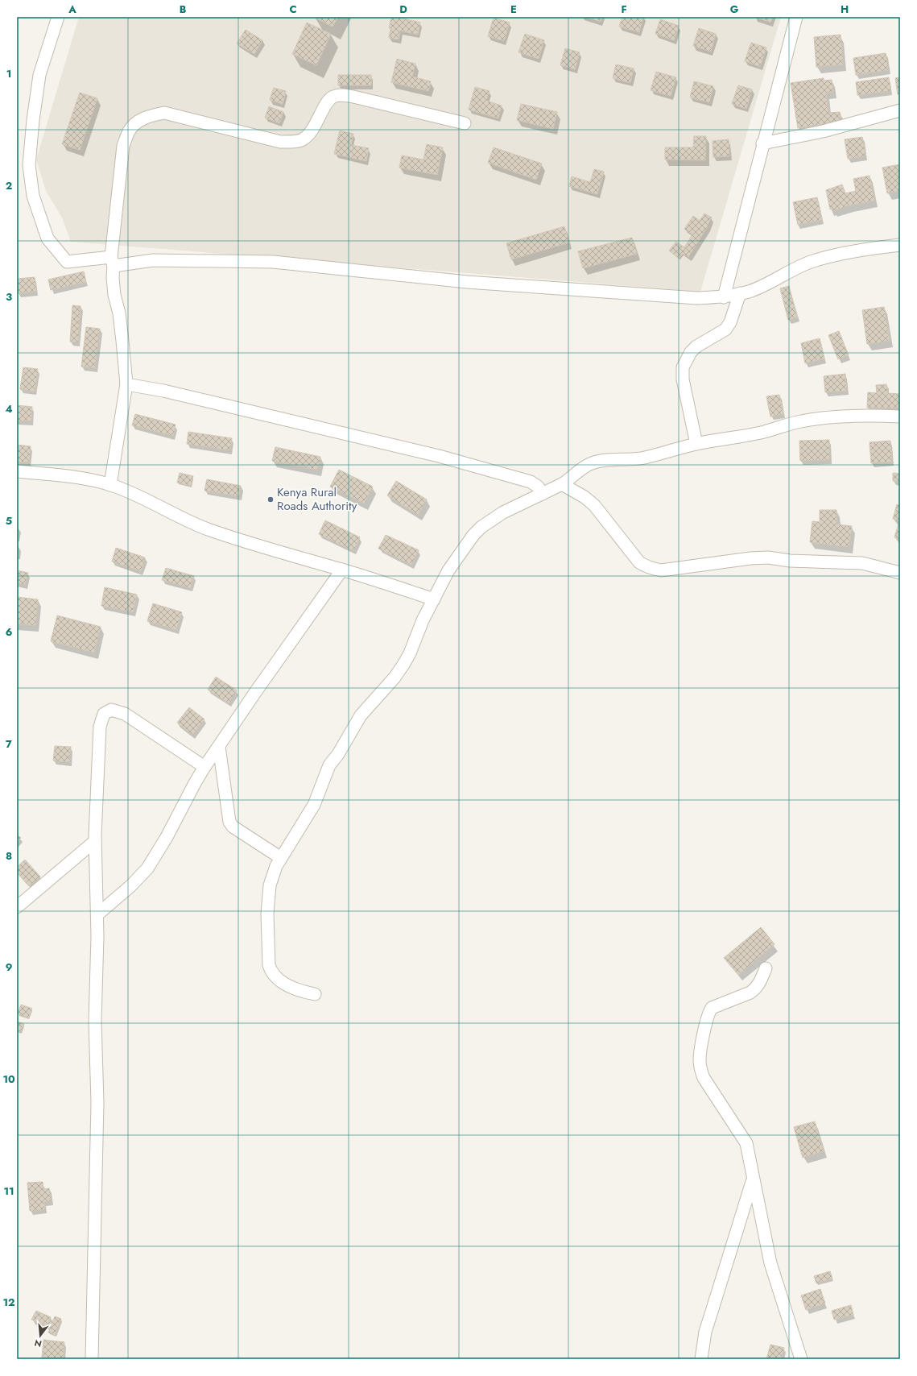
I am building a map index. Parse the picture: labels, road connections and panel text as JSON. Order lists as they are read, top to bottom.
{
  "places": ["Kenya Rural Roads Authority"],
  "north": "bottom",
  "grid": {
    "columns": [
      "A",
      "B",
      "C",
      "D",
      "E",
      "F",
      "G",
      "H"
    ],
    "rows": [
      "1",
      "2",
      "3",
      "4",
      "5",
      "6",
      "7",
      "8",
      "9",
      "10",
      "11",
      "12"
    ]
  }
}
